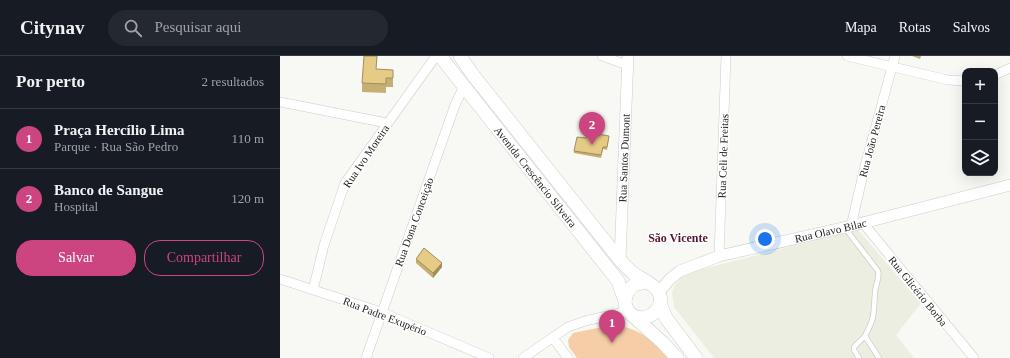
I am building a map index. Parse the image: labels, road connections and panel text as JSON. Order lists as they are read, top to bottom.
{
  "streets": {
    "main road": ["Avenida Crescêncio Silveira"],
    "street": [
      "Rua João Pereira",
      "Rua Ivo Moreira",
      "Rua Celi de Freitas",
      "Rua Santos Dumont",
      "Rua Dona Conceição",
      "Rua Olavo Bilac",
      "Rua Glicério Borba",
      "Rua Padre Exupério"
    ]
  },
  "crossings": [
    ["Rua João Pereira", "Rua Olavo Bilac"],
    ["Rua Ivo Moreira", "Rua Padre Exupério"],
    ["Rua Celi de Freitas", "Rua Olavo Bilac"],
    ["Rua Santos Dumont", "Avenida Crescêncio Silveira"],
    ["Avenida Crescêncio Silveira", "Rua Dona Conceição"],
    ["Avenida Crescêncio Silveira", "Rua Olavo Bilac"],
    ["Rua Dona Conceição", "Rua Padre Exupério"],
    ["Rua Olavo Bilac", "Rua Glicério Borba"]
  ],
  "districts": ["São Vicente"],
  "page": {
    "header": "Citynav",
    "search": "Pesquisar aqui",
    "nav": ["Mapa", "Rotas", "Salvos"],
    "heading": ["Por perto", "2 resultados"],
    "map_buttons": ["+", "−"],
    "list": [
      {
        "mark": "1",
        "name": "Praça Hercílio Lima",
        "note": "Parque · Rua São Pedro",
        "value": "110 m"
      },
      {
        "mark": "2",
        "name": "Banco de Sangue",
        "note": "Hospital",
        "value": "120 m"
      }
    ],
    "pins": ["2", "1"],
    "buttons": ["Salvar", "Compartilhar"]
  }
}
